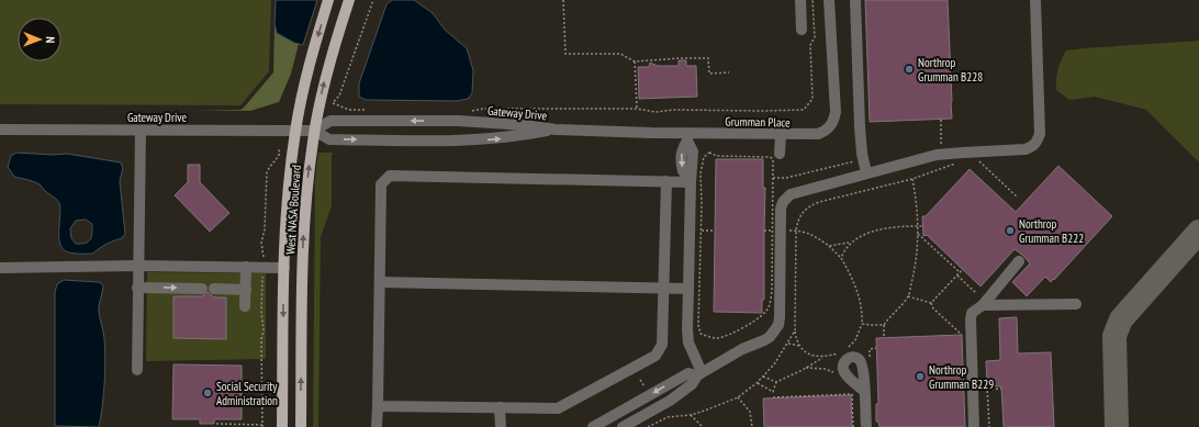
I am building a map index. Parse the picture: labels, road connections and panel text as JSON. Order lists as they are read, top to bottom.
{
  "streets": {
    "main road": ["West NASA Boulevard"],
    "street": ["Gateway Drive", "Grumman Place"]
  },
  "crossings": [
    ["Gateway Drive", "Grumman Place"],
    ["Gateway Drive", "West NASA Boulevard"]
  ],
  "places": [
    "Northrop Grumman B228",
    "Northrop Grumman B222",
    "Northrop Grumman B229",
    "Social Security Administration"
  ],
  "north": "right"
}
